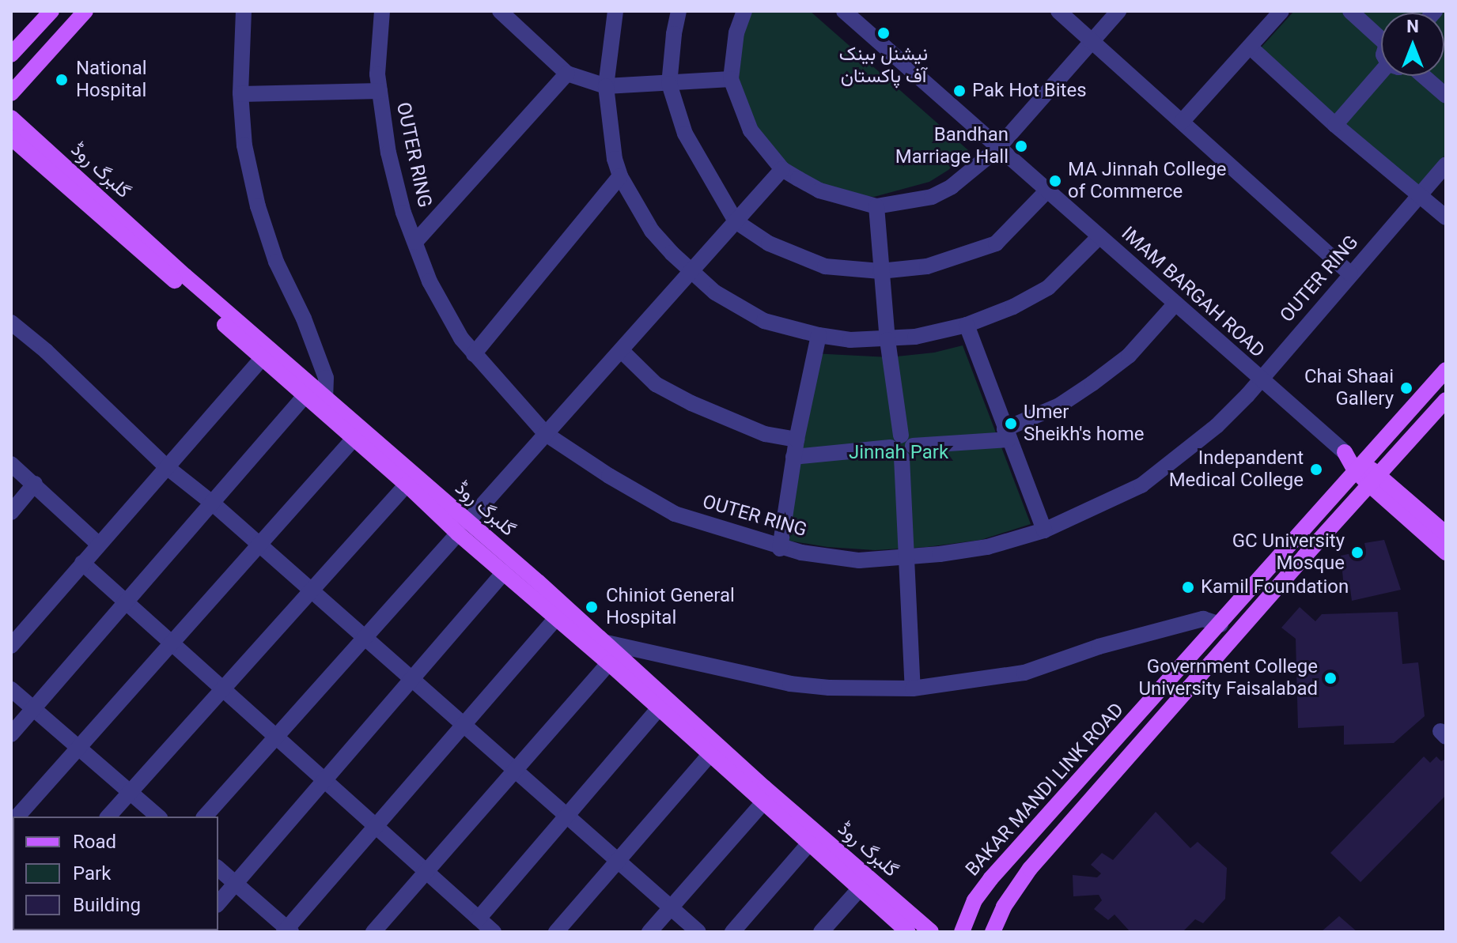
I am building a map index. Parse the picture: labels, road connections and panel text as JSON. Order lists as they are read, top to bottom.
{
  "streets": {
    "main road": ["گلبرگ روڈ", "IMAM BARGAH ROAD", "BAKAR MANDI LINK ROAD"],
    "street": ["OUTER RING"]
  },
  "crossings": [
    ["OUTER RING", "IMAM BARGAH ROAD"],
    ["IMAM BARGAH ROAD", "BAKAR MANDI LINK ROAD"]
  ],
  "parks": ["Jinnah Park"],
  "places": [
    "نیشنل بینک آف پاکستان",
    "National Hospital",
    "Pak Hot Bites",
    "Bandhan Marriage Hall",
    "MA Jinnah College of Commerce",
    "Chai Shaai Gallery",
    "Umer Sheikh's home",
    "Indepandent Medical College",
    "GC University Mosque",
    "Kamil Foundation",
    "Chiniot General Hospital",
    "Government College University Faisalabad"
  ],
  "legend": ["Road", "Park", "Building"],
  "north": "top"
}
